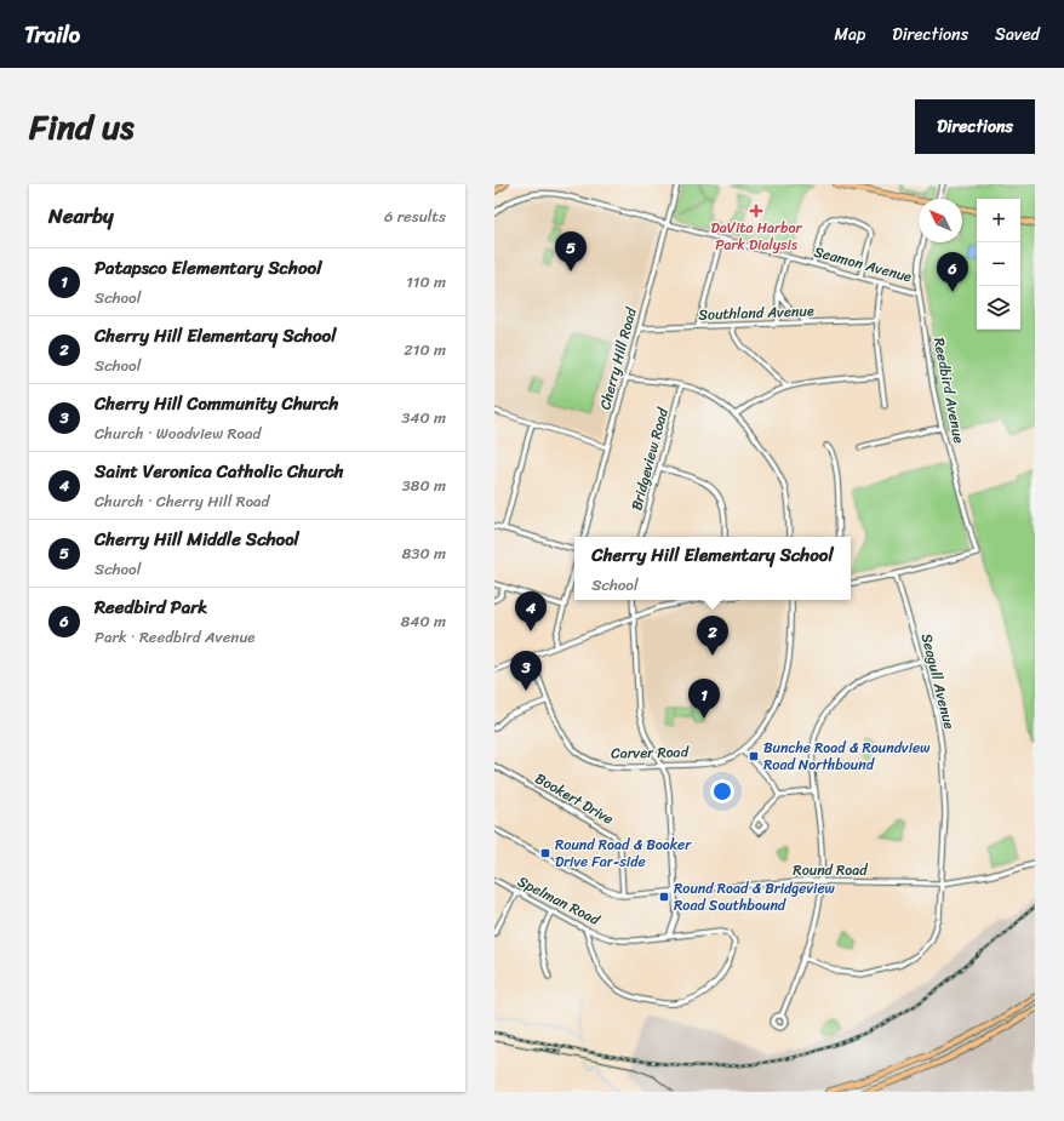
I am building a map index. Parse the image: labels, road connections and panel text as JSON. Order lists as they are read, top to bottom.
{
  "streets": {
    "street": [
      "Seamon Avenue",
      "Southland Avenue",
      "Cherry Hill Road",
      "Reedbird Avenue",
      "Bridgeview Road",
      "Seagull Avenue",
      "Carver Road",
      "Bookert Drive",
      "Round Road",
      "Spelman Road"
    ]
  },
  "crossings": [
    ["Seamon Avenue", "Cherry Hill Road"],
    ["Seamon Avenue", "Reedbird Avenue"],
    ["Southland Avenue", "Cherry Hill Road"],
    ["Reedbird Avenue", "Seagull Avenue"],
    ["Seagull Avenue", "Round Road"],
    ["Bookert Drive", "Round Road"]
  ],
  "places": {
    "health": ["DaVita Harbor Park Dialysis"],
    "transit": ["Bunche Road & Roundview Road Northbound", "Round Road & Booker Drive Far-side", "Round Road & Bridgeview Road Southbound"]
  },
  "north": "top left",
  "page": {
    "header": "Trailo",
    "nav": ["Map", "Directions", "Saved"],
    "title": "Find us",
    "buttons": "Directions",
    "heading": ["Nearby", "6 results"],
    "map_buttons": ["+", "−"],
    "pins": [
      "5",
      "6",
      "4",
      "2",
      "3",
      "1"
    ],
    "list": [
      {
        "mark": "1",
        "name": "Patapsco Elementary School",
        "note": "School",
        "value": "110 m"
      },
      {
        "mark": "2",
        "name": "Cherry Hill Elementary School",
        "note": "School",
        "value": "210 m"
      },
      {
        "mark": "3",
        "name": "Cherry Hill Community Church",
        "note": "Church · Woodview Road",
        "value": "340 m"
      },
      {
        "mark": "4",
        "name": "Saint Veronica Catholic Church",
        "note": "Church · Cherry Hill Road",
        "value": "380 m"
      },
      {
        "mark": "5",
        "name": "Cherry Hill Middle School",
        "note": "School",
        "value": "830 m"
      },
      {
        "mark": "6",
        "name": "Reedbird Park",
        "note": "Park · Reedbird Avenue",
        "value": "840 m"
      }
    ],
    "popup": ["Cherry Hill Elementary School", "School"]
  }
}
